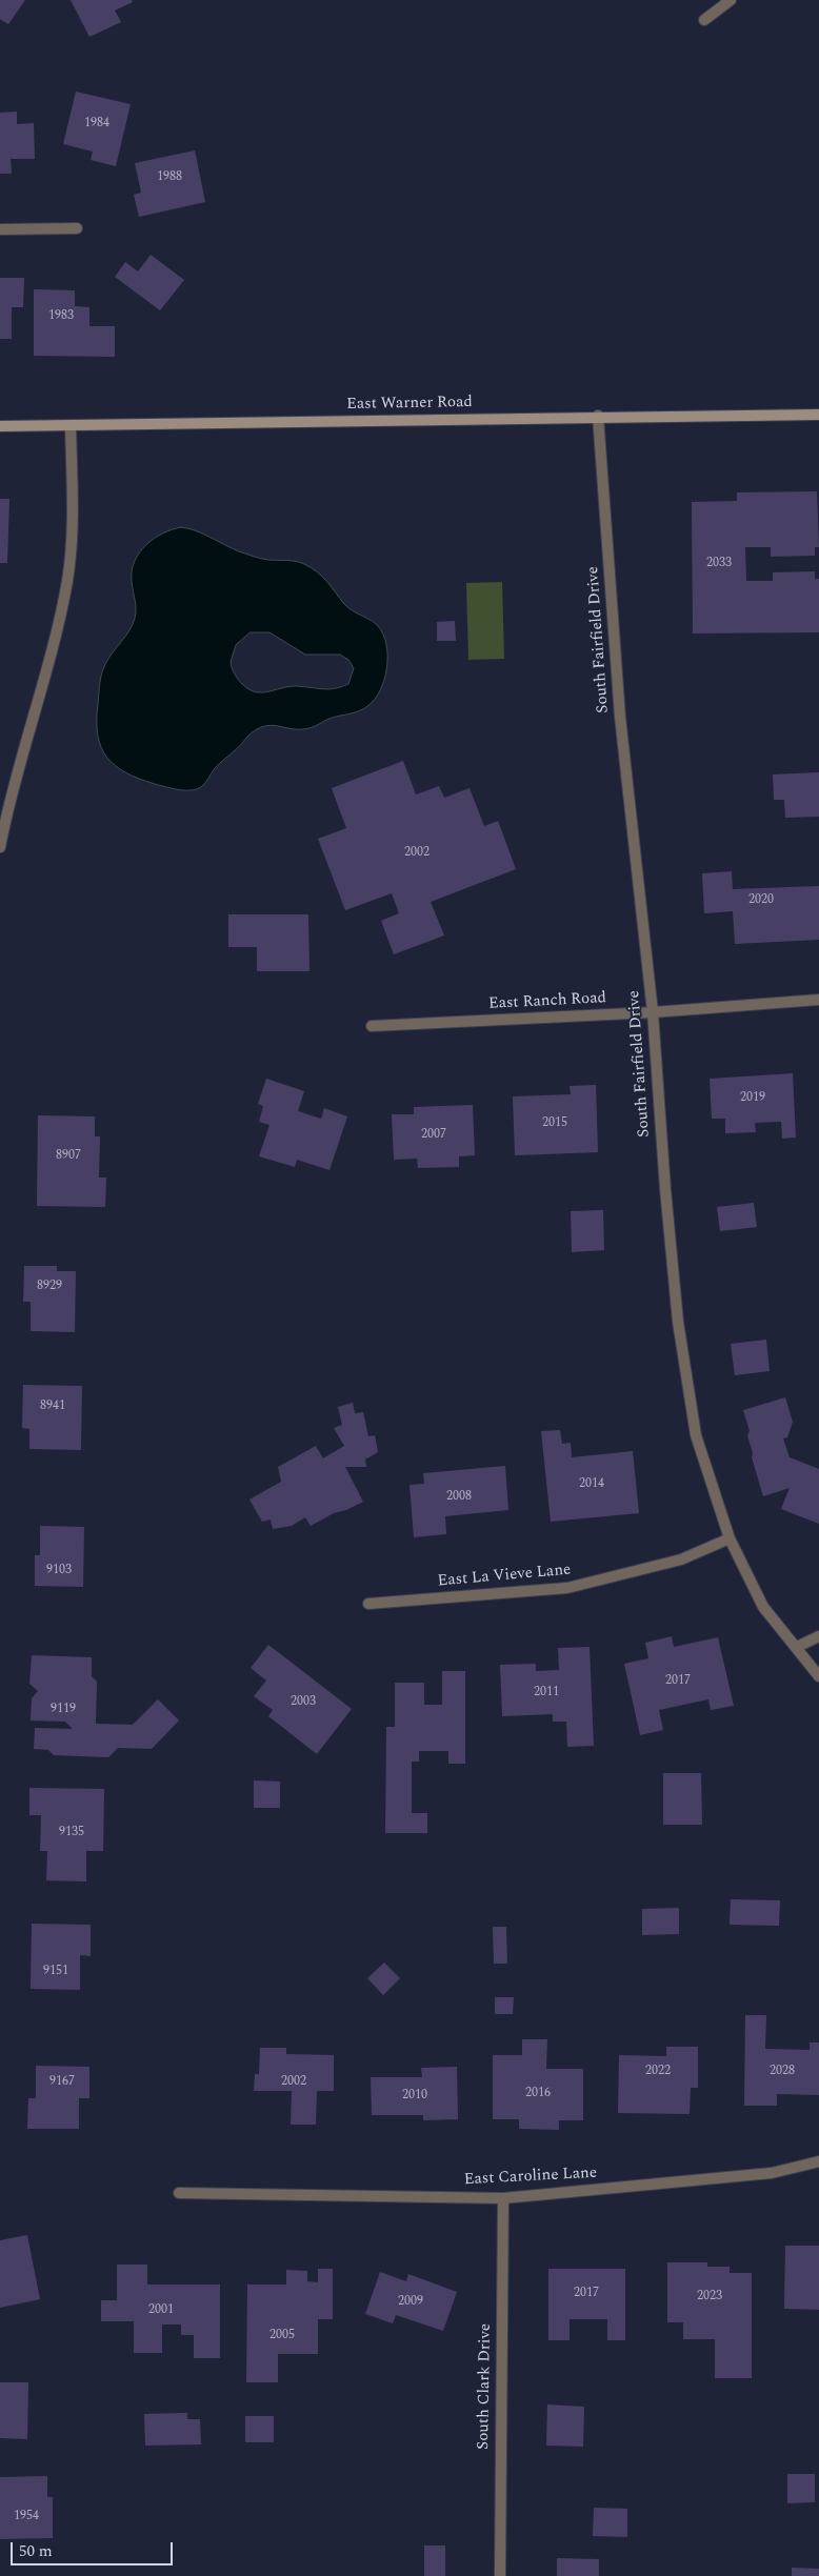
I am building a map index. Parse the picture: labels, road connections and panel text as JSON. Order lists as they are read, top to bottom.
{
  "streets": {
    "main road": ["East Warner Road"],
    "street": [
      "South Fairfield Drive",
      "East Ranch Road",
      "East La Vieve Lane",
      "East Caroline Lane",
      "South Clark Drive"
    ]
  },
  "crossings": [
    ["East Warner Road", "South Fairfield Drive"],
    ["South Fairfield Drive", "East Ranch Road"],
    ["South Fairfield Drive", "East La Vieve Lane"],
    ["East Caroline Lane", "South Clark Drive"]
  ],
  "house_numbers": [
    "1984",
    "1988",
    "1983",
    "2033",
    "2002",
    "2020",
    "2019",
    "2015",
    "2007",
    "8907",
    "8929",
    "8941",
    "2014",
    "2008",
    "9103",
    "2017",
    "2011",
    "2003",
    "9119",
    "9135",
    "9151",
    "2022",
    "2028",
    "9167",
    "2002",
    "2016",
    "2010",
    "2017",
    "2023",
    "2009",
    "2001",
    "2005",
    "1954"
  ],
  "scale_bar": "50 m"
}
